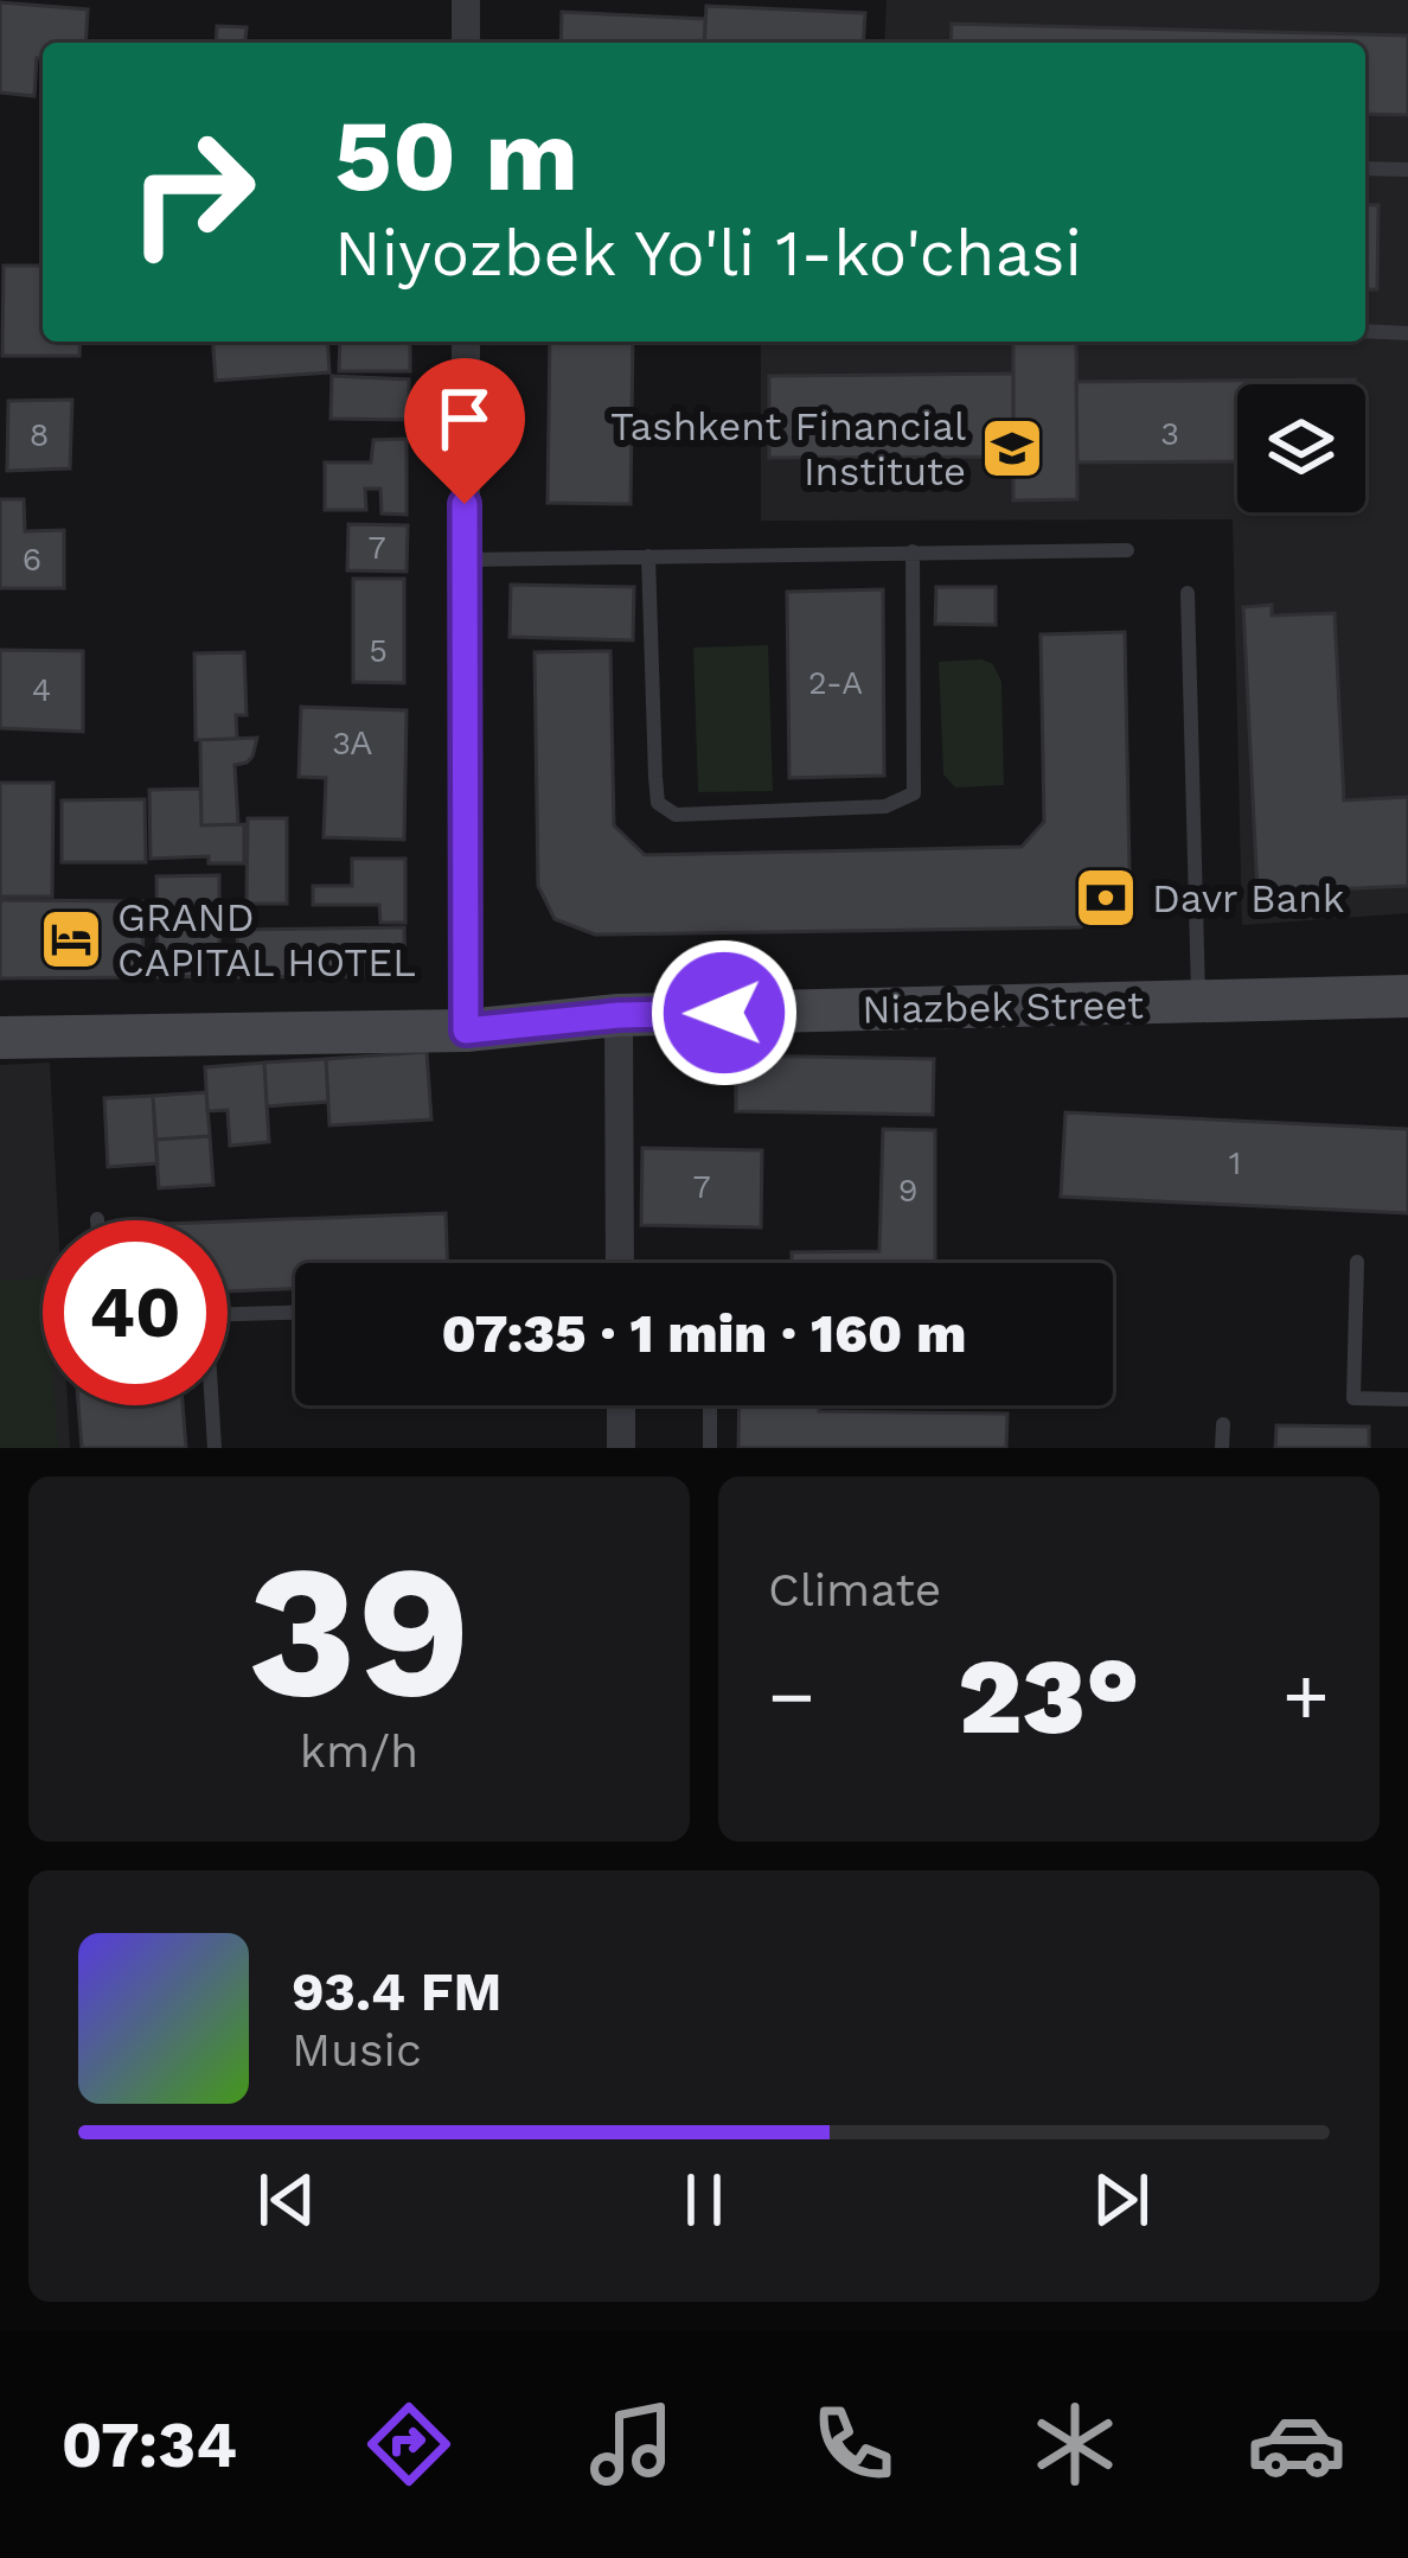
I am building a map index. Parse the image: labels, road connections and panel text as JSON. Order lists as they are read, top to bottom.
{
  "streets": {
    "street": ["Niazbek Street"]
  },
  "places": {
    "school or university": ["Tashkent Financial Institute"],
    "bank": ["Davr Bank"],
    "hotel": ["GRAND CAPITAL HOTEL"]
  },
  "house_numbers": [
    "3",
    "8",
    "7",
    "6",
    "5",
    "2-A",
    "4",
    "3А",
    "1",
    "7",
    "9"
  ],
  "page": {
    "turn": ["50 m", "Niyozbek Yo'li 1-ko'chasi"],
    "limit": "40",
    "trip": "07:35 · 1 min · 160 m",
    "tile": [
      ["39", "km/h"],
      "Climate"
    ],
    "heat": ["−", "23°", "+"],
    "song": ["93.4 FM", "Music"],
    "tabs": "07:34"
  }
}
